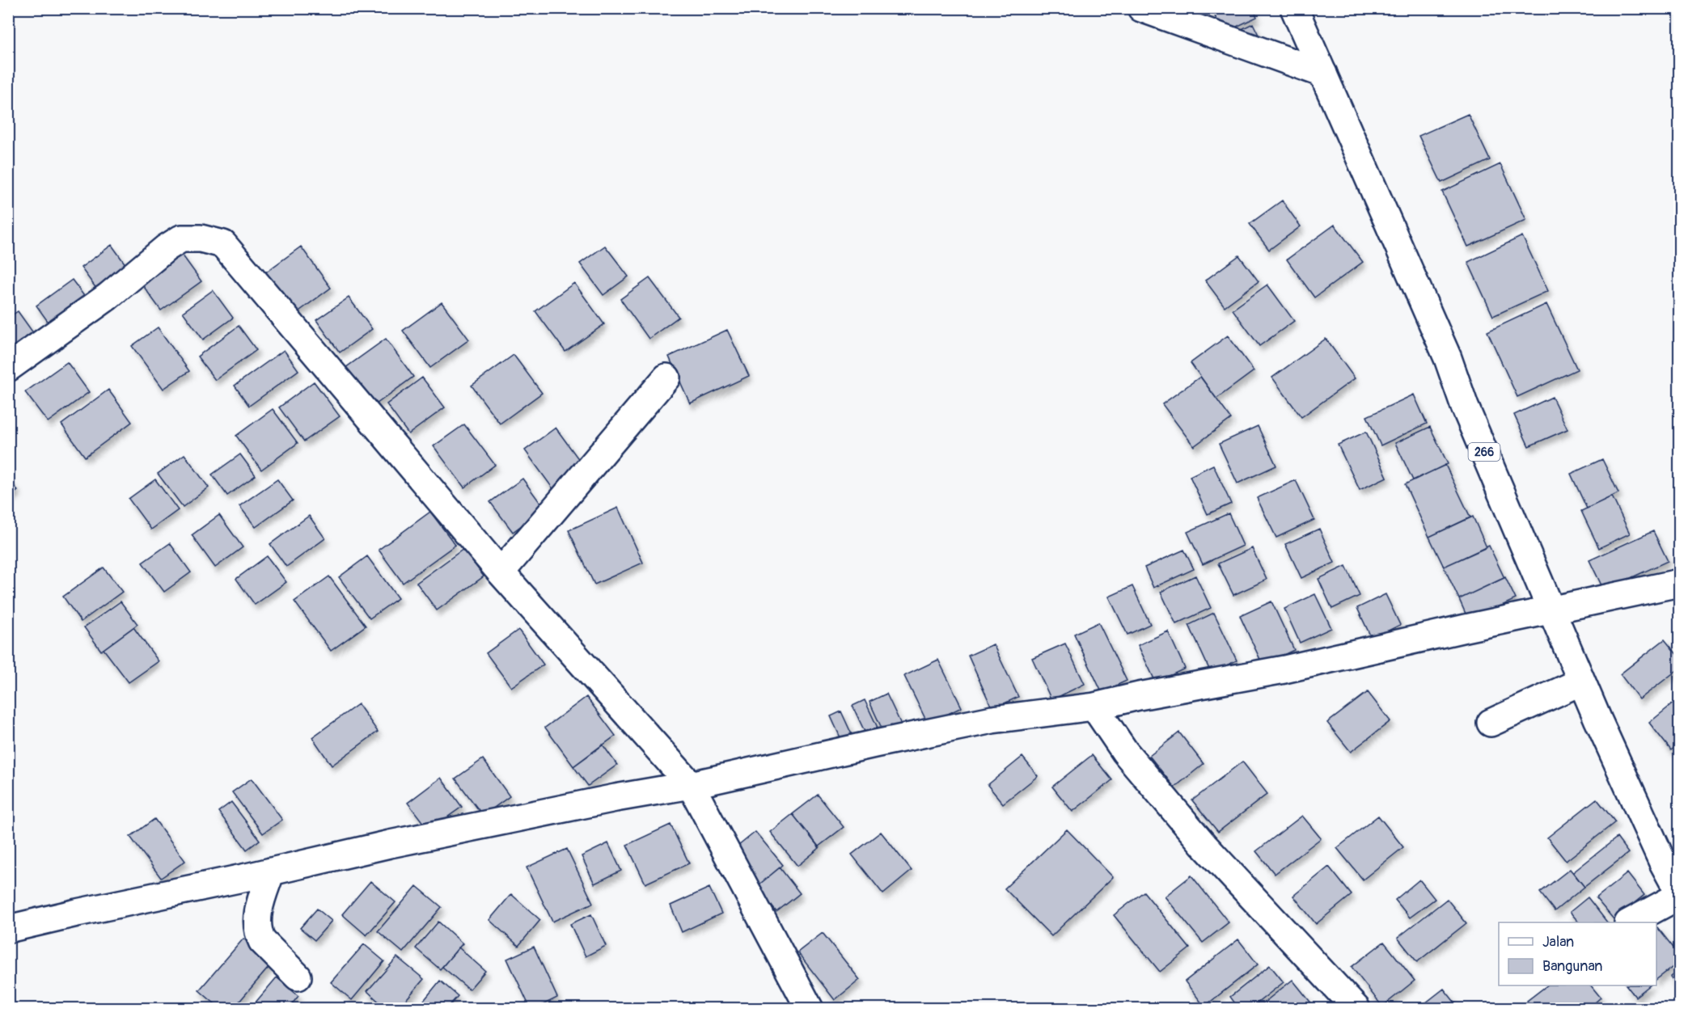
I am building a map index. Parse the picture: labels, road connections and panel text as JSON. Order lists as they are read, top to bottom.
{
  "streets": {
    "street": ["266"]
  },
  "legend": ["Jalan", "Bangunan"]
}
